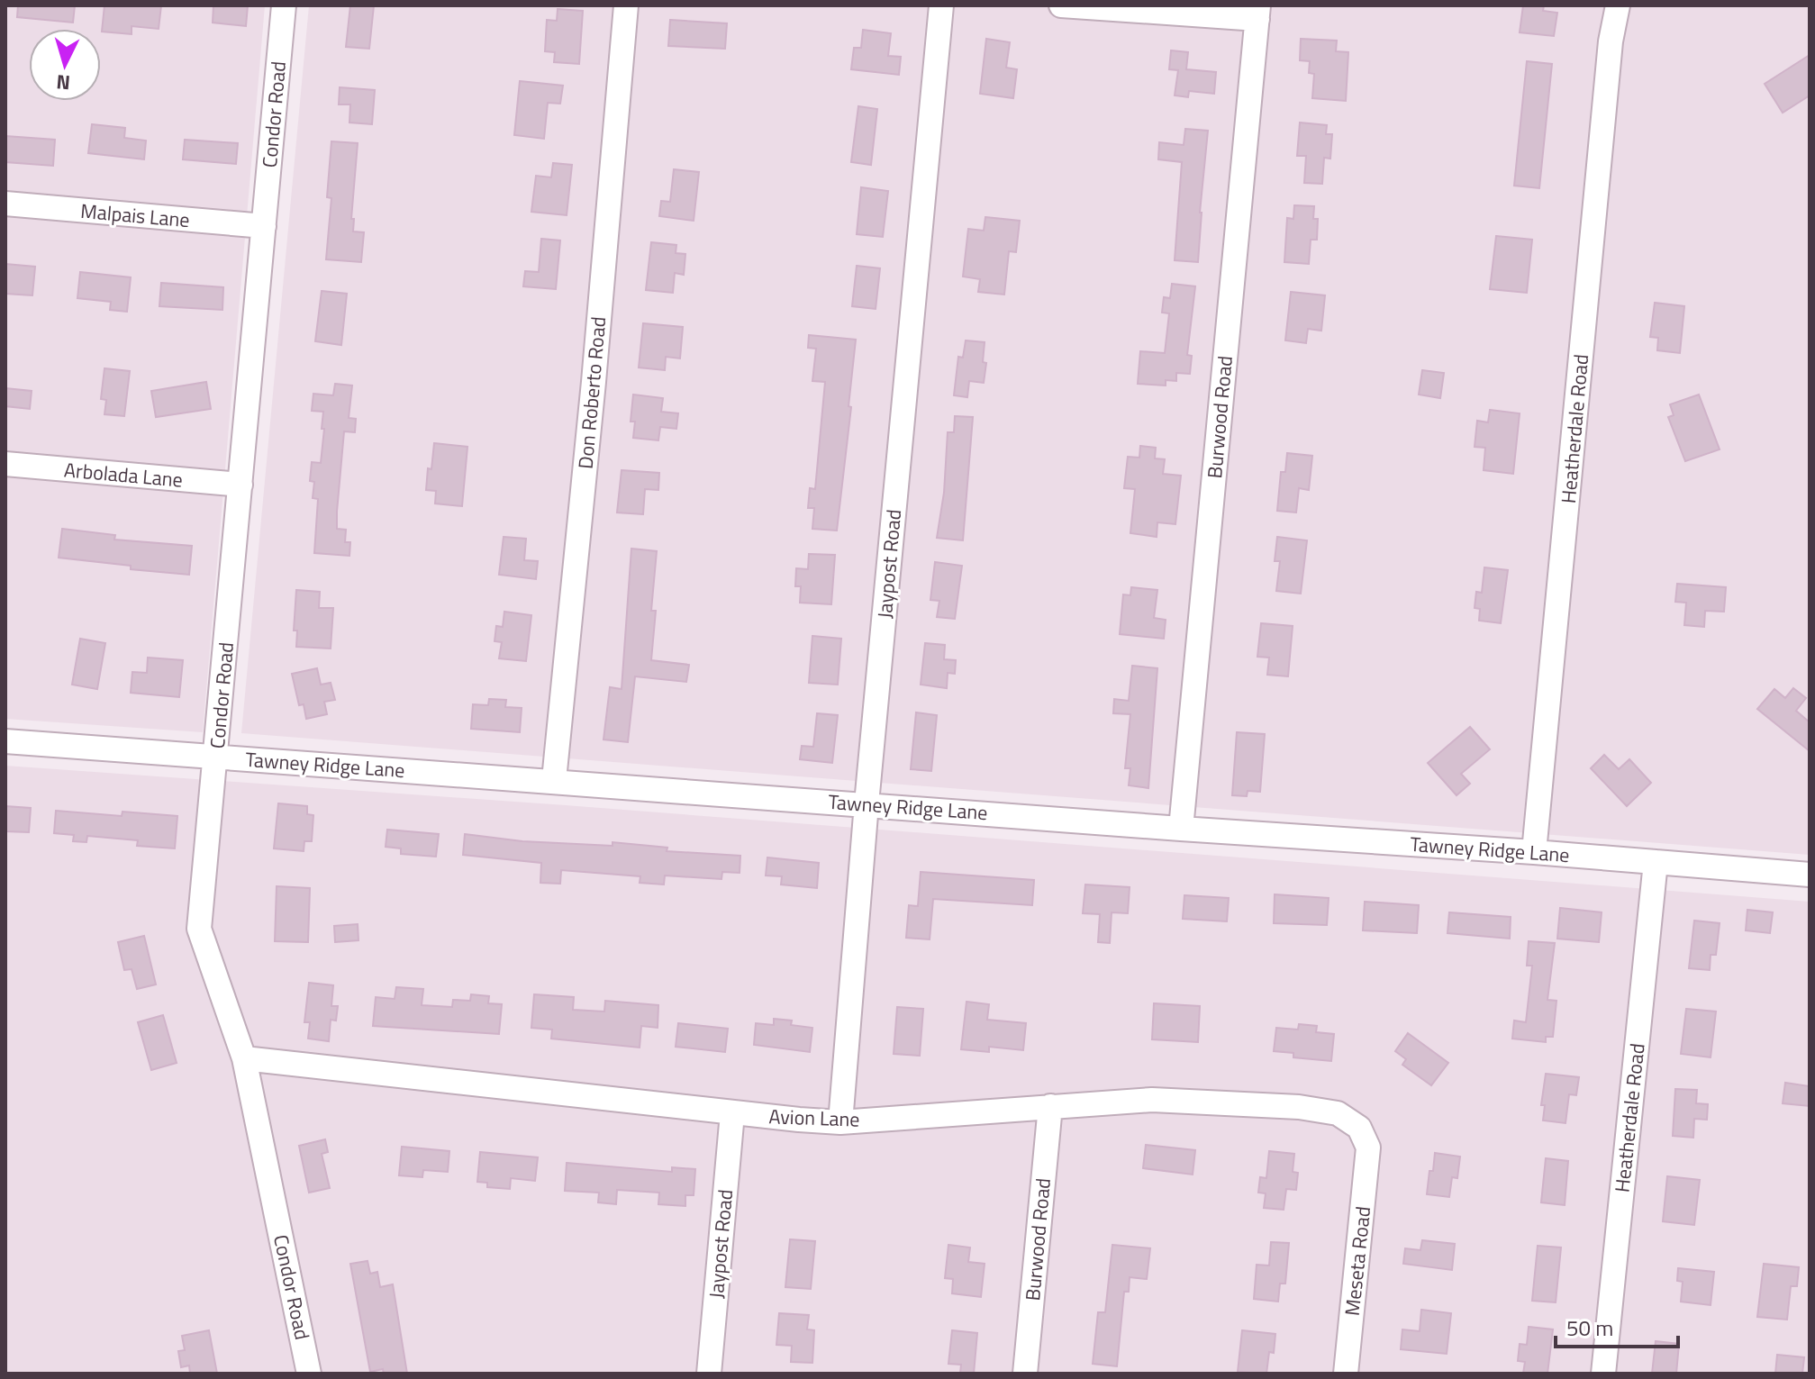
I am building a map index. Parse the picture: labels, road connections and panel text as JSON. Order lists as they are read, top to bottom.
{
  "streets": {
    "street": [
      "Condor Road",
      "Malpais Lane",
      "Don Roberto Road",
      "Burwood Road",
      "Heatherdale Road",
      "Arbolada Lane",
      "Jaypost Road",
      "Tawney Ridge Lane",
      "Avion Lane",
      "Meseta Road"
    ]
  },
  "crossings": [
    ["Condor Road", "Malpais Lane"],
    ["Condor Road", "Arbolada Lane"],
    ["Condor Road", "Tawney Ridge Lane"],
    ["Condor Road", "Avion Lane"],
    ["Don Roberto Road", "Tawney Ridge Lane"],
    ["Burwood Road", "Tawney Ridge Lane"],
    ["Burwood Road", "Avion Lane"],
    ["Heatherdale Road", "Tawney Ridge Lane"],
    ["Jaypost Road", "Tawney Ridge Lane"],
    ["Jaypost Road", "Avion Lane"],
    ["Avion Lane", "Meseta Road"]
  ],
  "scale_bar": "50 m",
  "north": "bottom"
}
